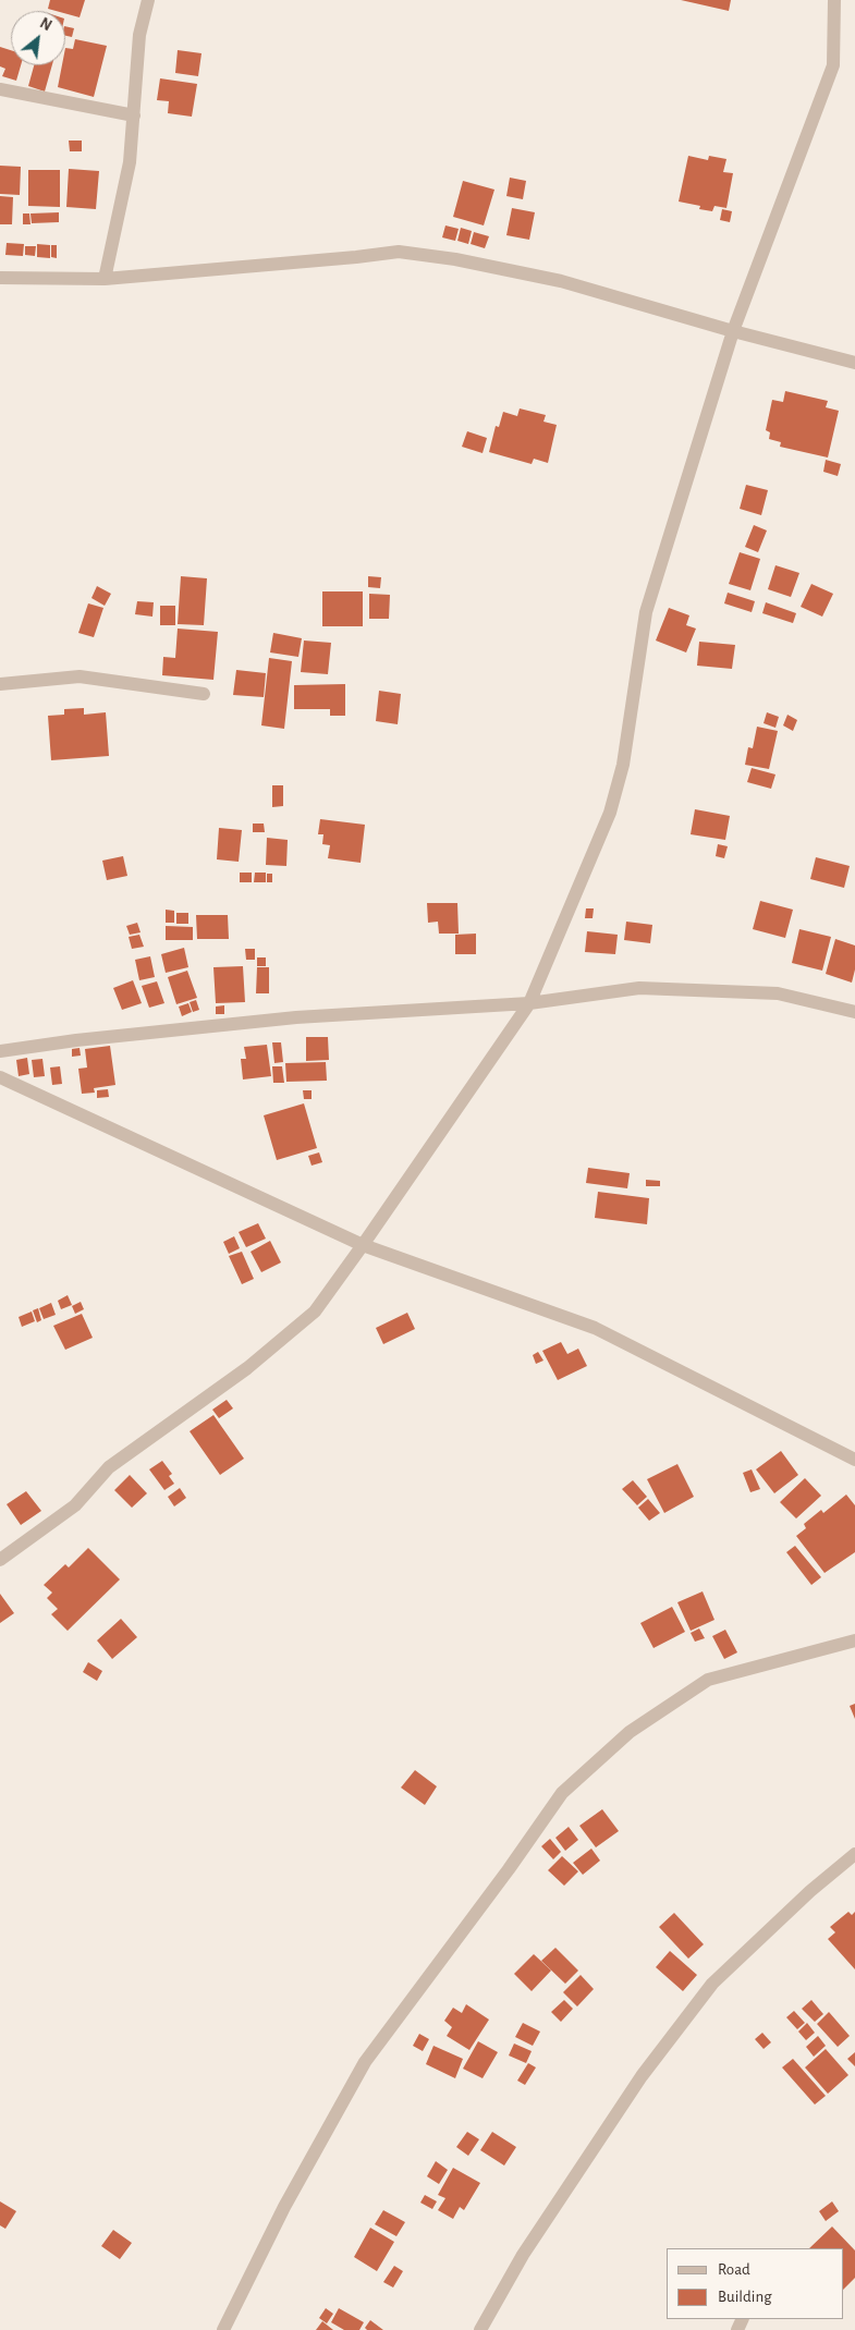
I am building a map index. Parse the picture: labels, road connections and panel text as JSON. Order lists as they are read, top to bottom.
{
  "legend": ["Road", "Building"],
  "north": "top right"
}
